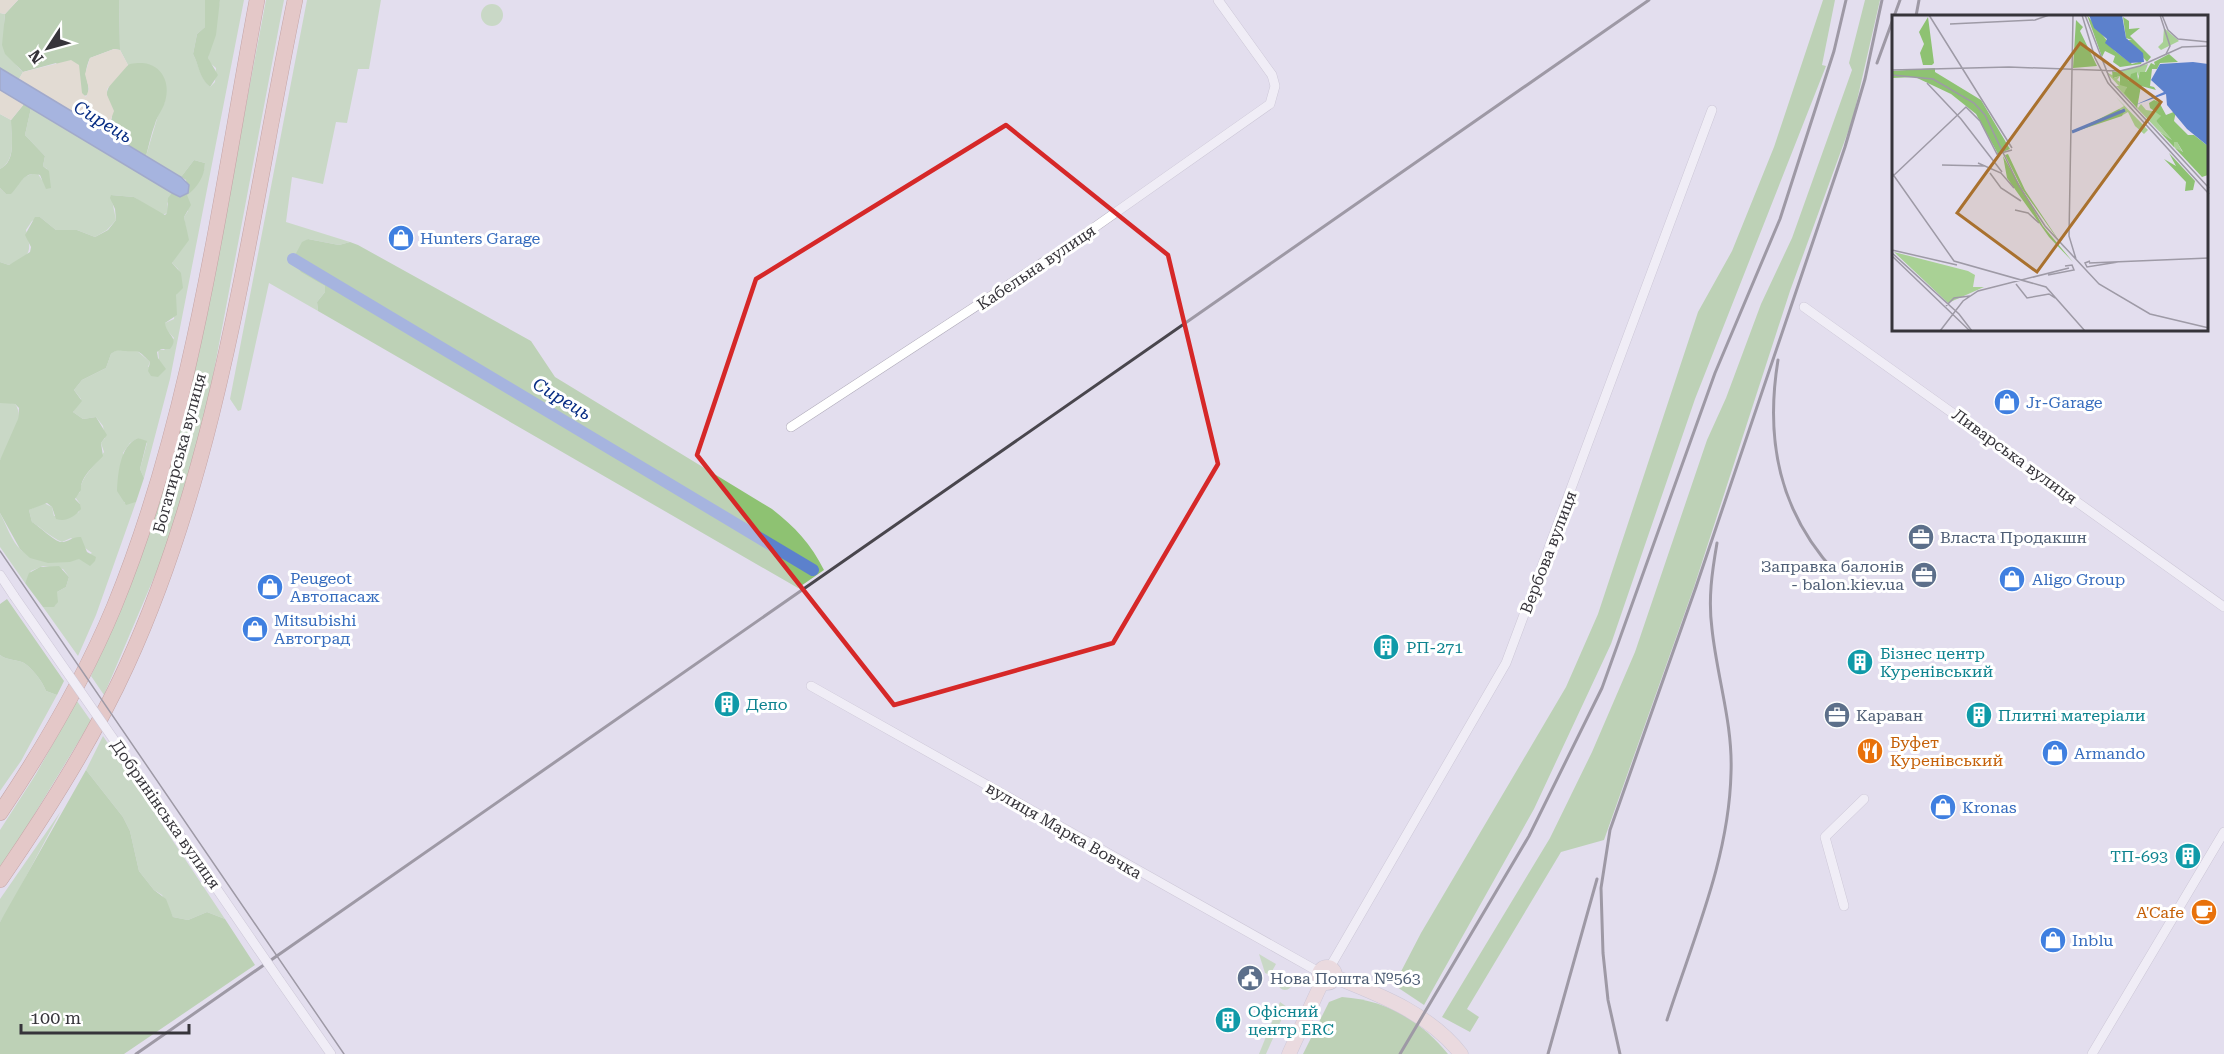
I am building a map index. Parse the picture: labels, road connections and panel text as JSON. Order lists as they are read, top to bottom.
{
  "streets": {
    "main road": ["Богатирська вулиця", "Вербова вулиця"],
    "street": [
      "Кабельна вулиця",
      "Ливарська вулиця",
      "Добринінська вулиця",
      "вулиця Марка Вовчка"
    ]
  },
  "crossings": [
    ["Вербова вулиця", "вулиця Марка Вовчка"]
  ],
  "water": ["Сирець"],
  "places": {
    "shop": [
      "Hunters Garage",
      "Jr-Garage",
      "Aligo Group",
      "Peugeot Автопасаж",
      "Mitsubishi Автоград",
      "Armando",
      "Kronas",
      "Inblu"
    ],
    "office": ["Власта Продакшн", "Заправка балонів - balon.kiev.ua", "Караван"],
    "building": [
      "РП-271",
      "Бізнес центр Куренівський",
      "Депо",
      "Плитні матеріали",
      "ТП-693",
      "Офісний центр ERC"
    ],
    "restaurant": ["Буфет Куренівський"],
    "cafe": ["A'Cafe"],
    "public building": ["Нова Пошта №563"]
  },
  "scale_bar": "100 m",
  "north": "bottom left"
}
